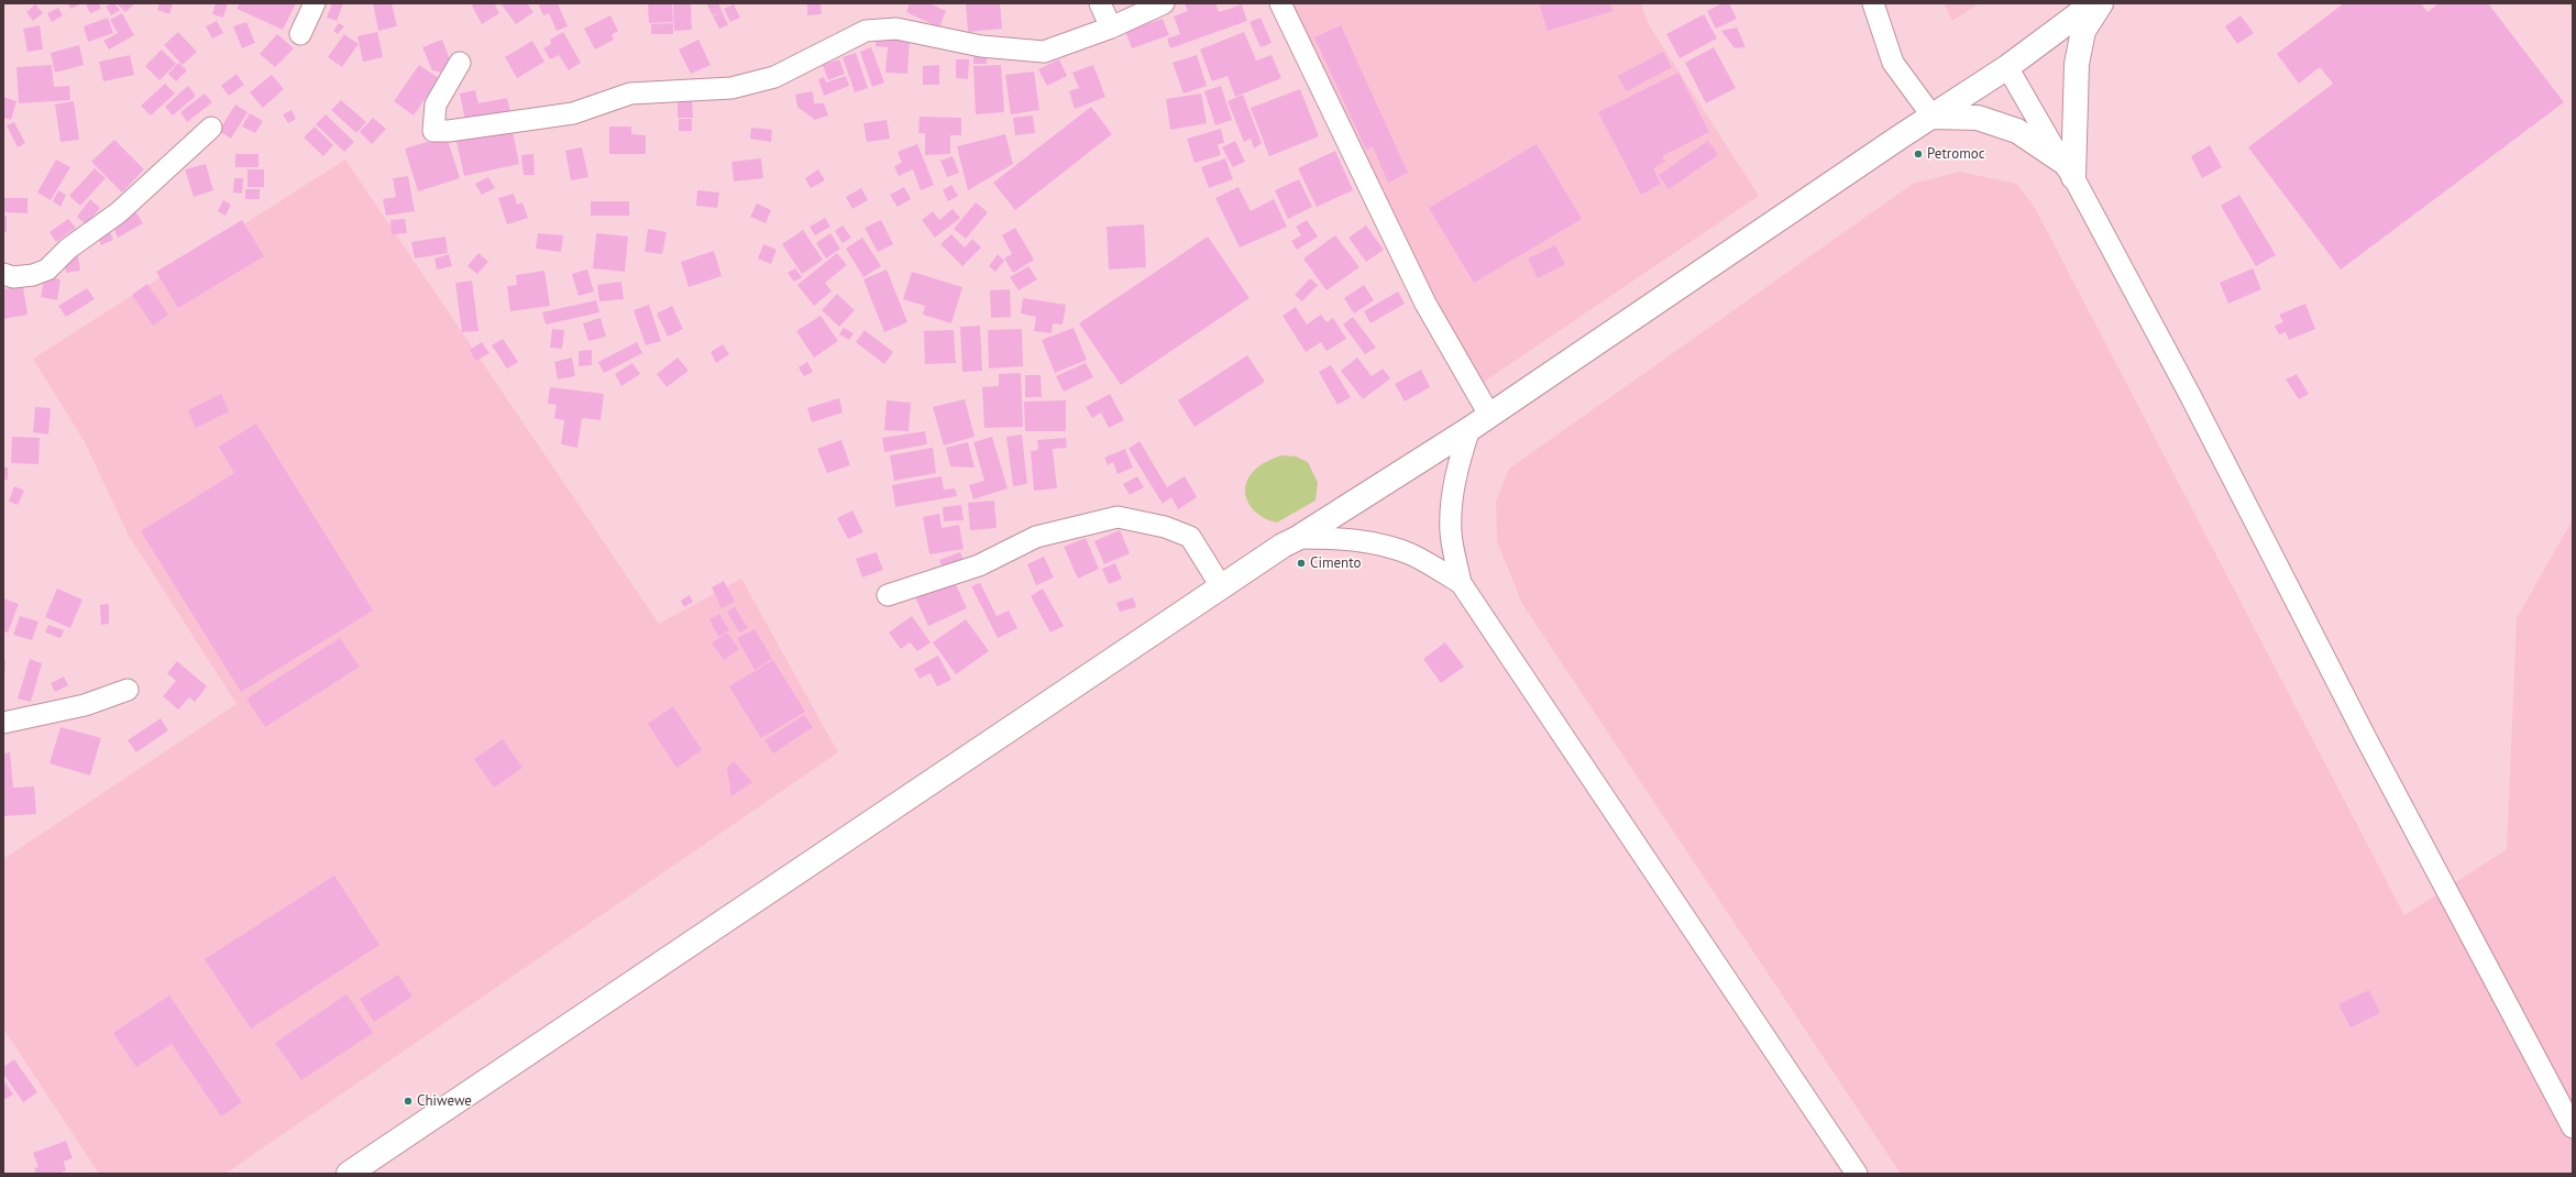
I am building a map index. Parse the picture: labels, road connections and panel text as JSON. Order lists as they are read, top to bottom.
{
  "places": ["Petromoc", "Cimento", "Chiwewe"]
}
